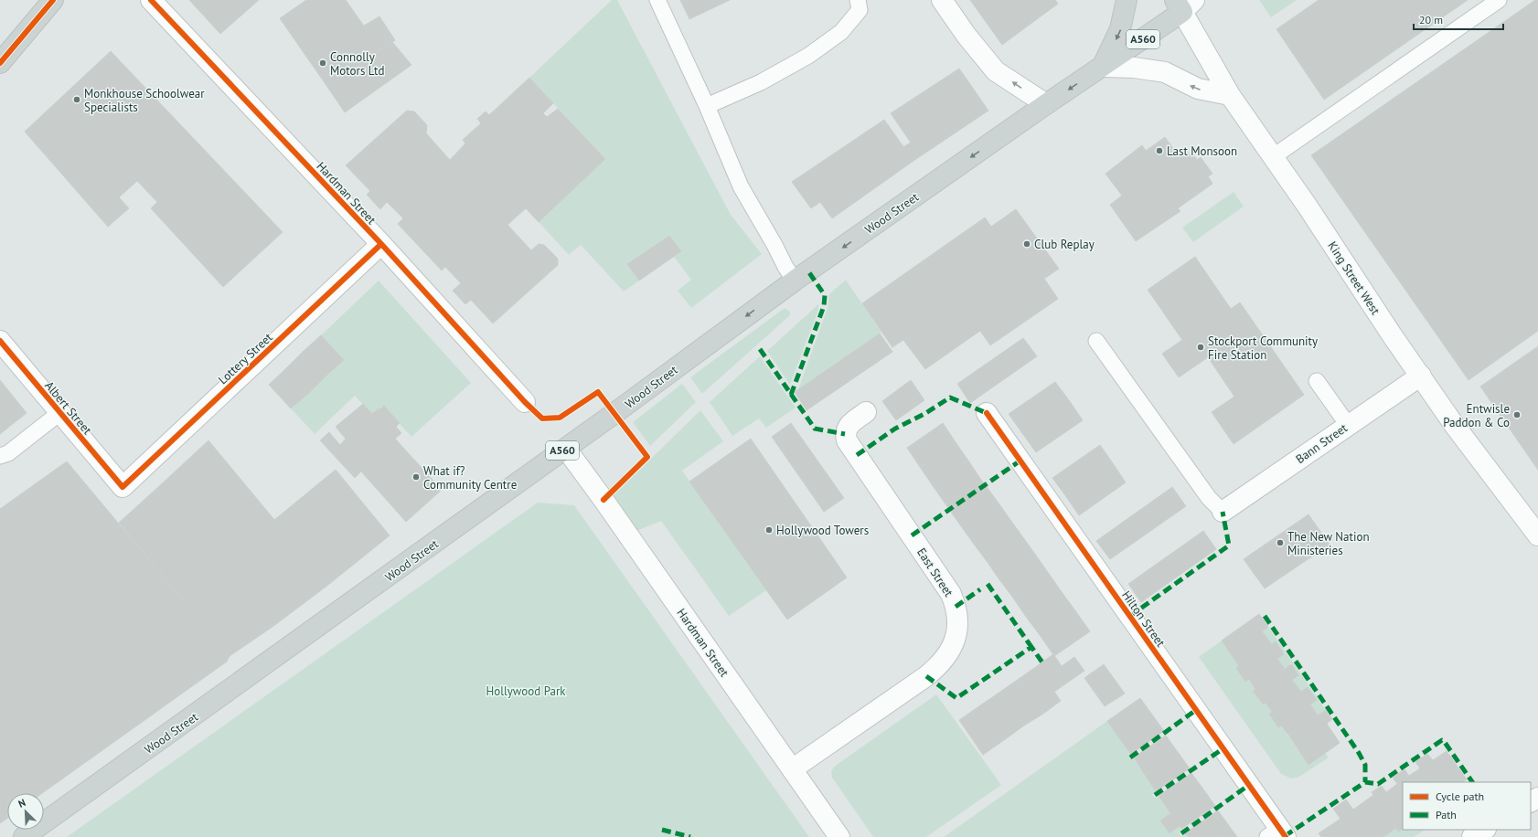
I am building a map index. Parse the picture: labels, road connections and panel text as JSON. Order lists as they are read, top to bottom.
{
  "streets": {
    "main road": ["A560", "Wood Street", "King Street West"],
    "street": [
      "Hardman Street",
      "Lottery Street",
      "Albert Street",
      "Bann Street",
      "East Street",
      "Hilton Street"
    ]
  },
  "crossings": [
    ["A560", "Wood Street"],
    ["A560", "King Street West"],
    ["Hardman Street", "Wood Street"],
    ["Hardman Street", "Lottery Street"],
    ["Hardman Street", "East Street"],
    ["Wood Street", "King Street West"],
    ["King Street West", "Bann Street"],
    ["Lottery Street", "Albert Street"]
  ],
  "one_way": ["Wood Street"],
  "parks": ["Hollywood Park"],
  "places": [
    "Connolly Motors Ltd",
    "Monkhouse Schoolwear Specialists",
    "Last Monsoon",
    "Club Replay",
    "Stockport Community Fire Station",
    "Entwisle Paddon & Co",
    "What if? Community Centre",
    "Hollywood Towers",
    "The New Nation Ministeries"
  ],
  "legend": ["Cycle path", "Path"],
  "scale_bar": "20 m",
  "north": "top left"
}
